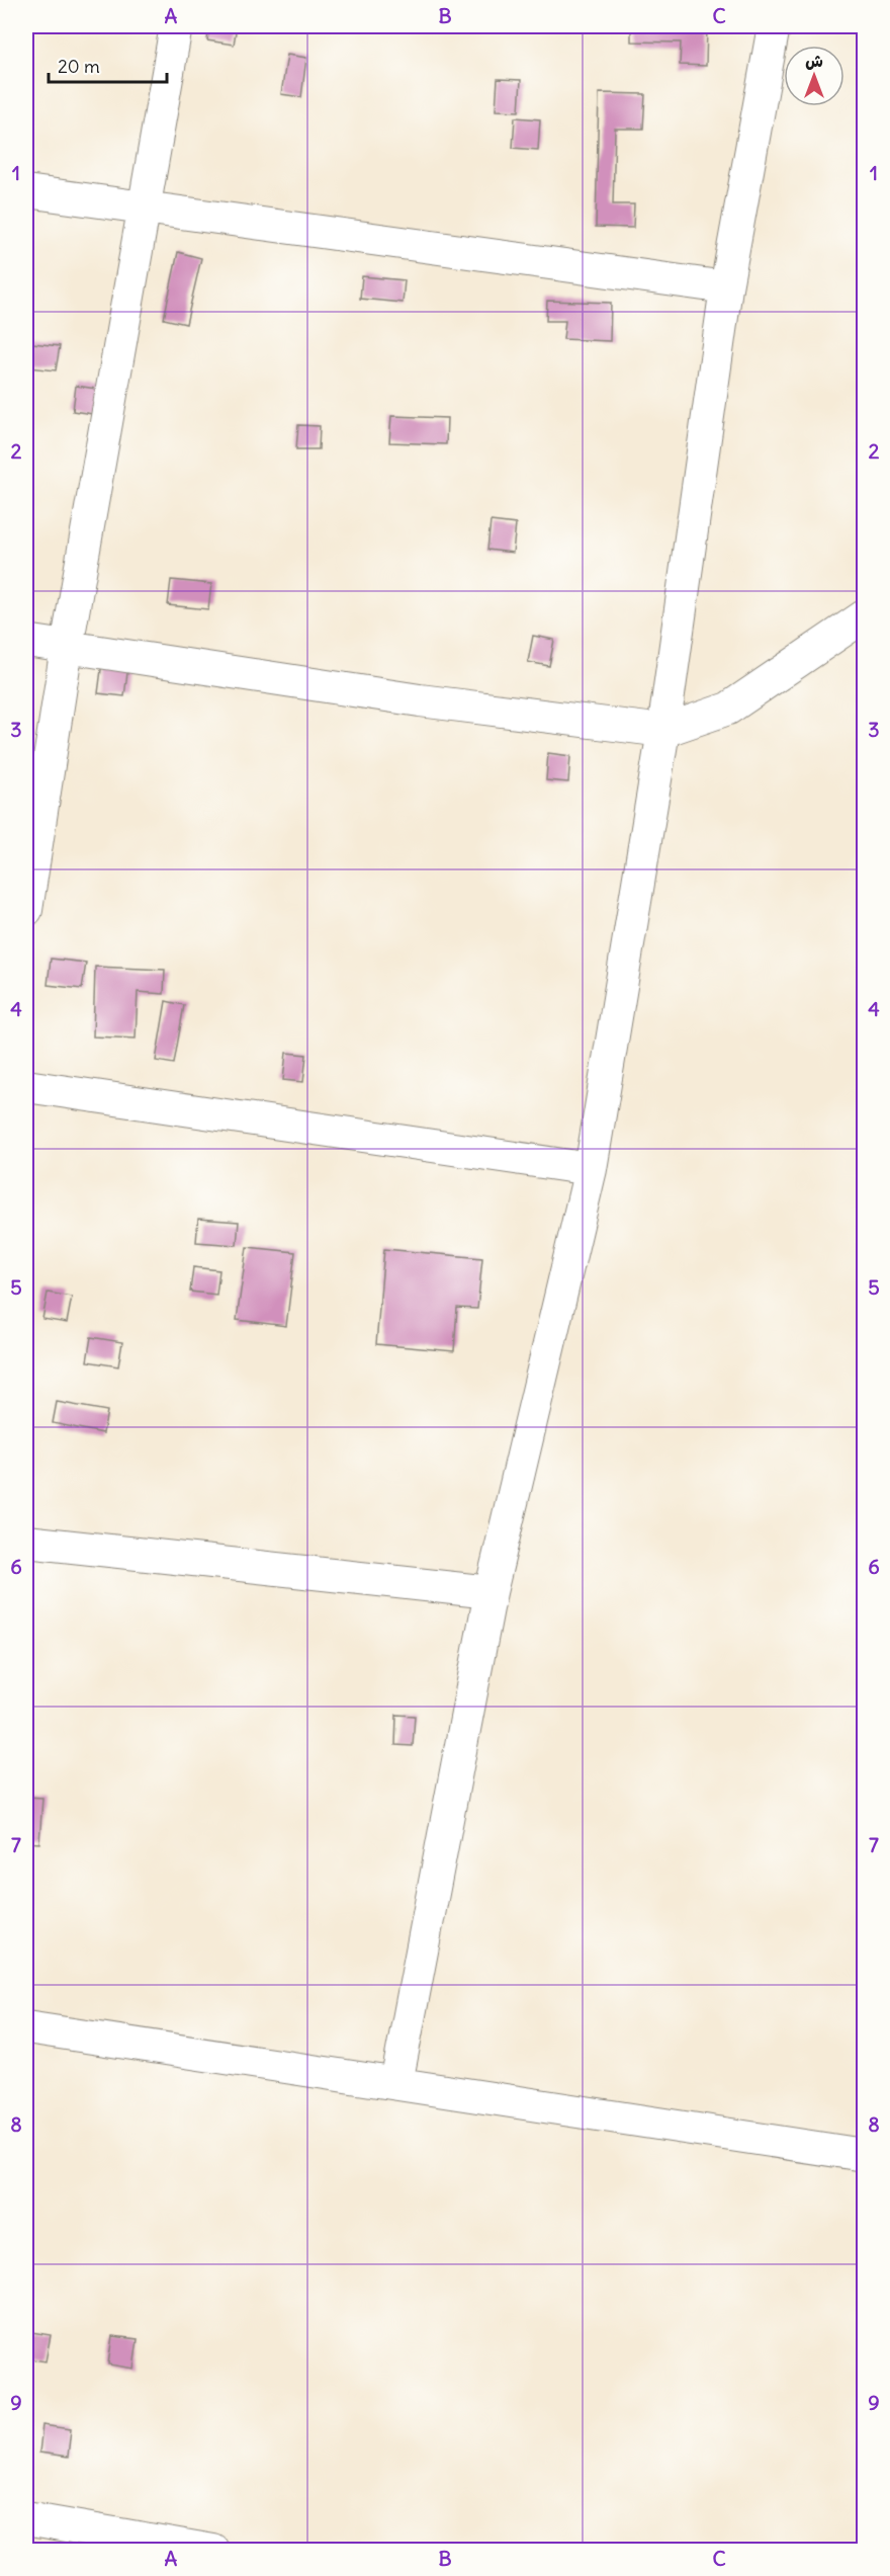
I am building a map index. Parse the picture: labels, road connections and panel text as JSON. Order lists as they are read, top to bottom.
{
  "scale_bar": "20 m",
  "north": "top",
  "grid": {
    "columns": ["A", "B", "C"],
    "rows": [
      "1",
      "2",
      "3",
      "4",
      "5",
      "6",
      "7",
      "8",
      "9"
    ]
  }
}
